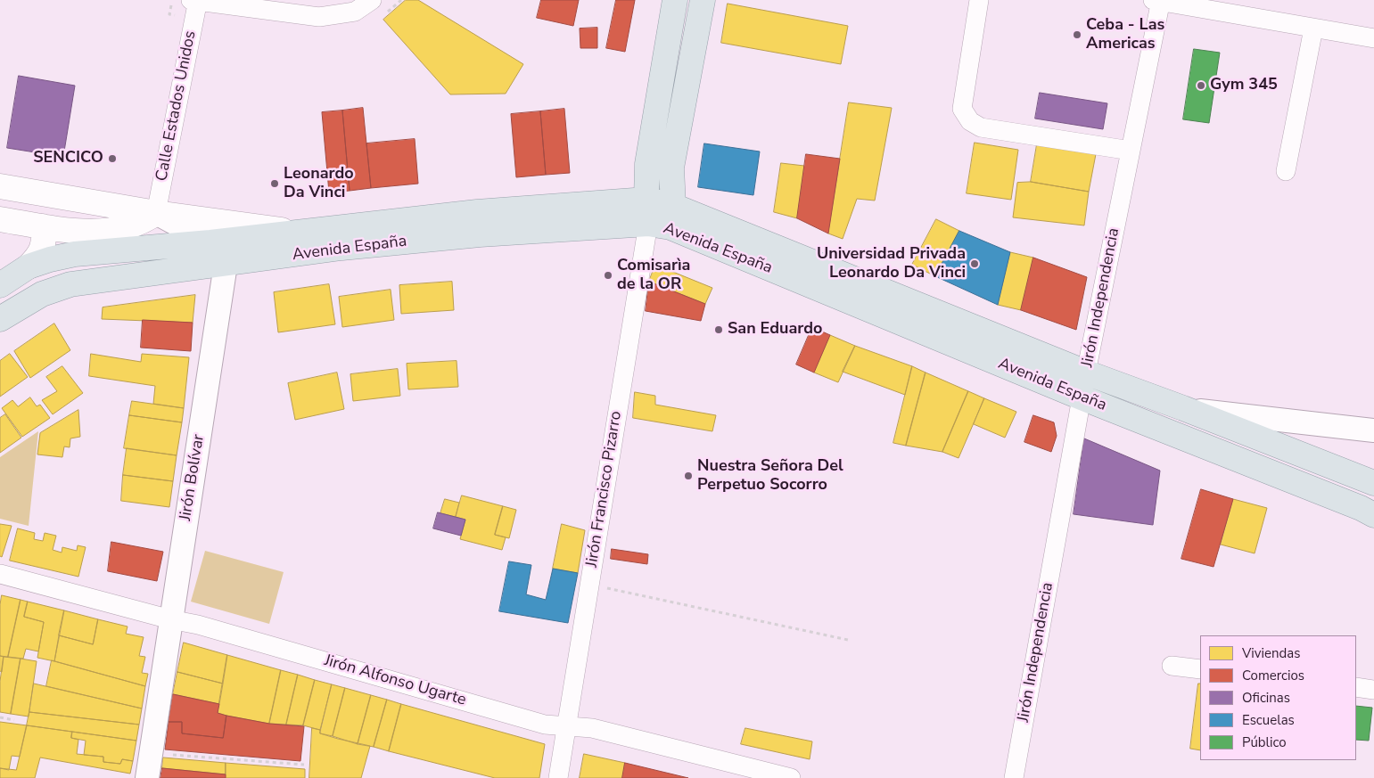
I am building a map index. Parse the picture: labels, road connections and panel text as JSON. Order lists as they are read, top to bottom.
{
  "streets": {
    "main road": ["Avenida España"],
    "street": [
      "Calle Estados Unidos",
      "Jirón Independencia",
      "Jirón Bolívar",
      "Jirón Francisco Pizarro",
      "Jirón Alfonso Ugarte"
    ]
  },
  "crossings": [
    ["Avenida España", "Jirón Independencia"],
    ["Avenida España", "Jirón Bolívar"],
    ["Avenida España", "Jirón Francisco Pizarro"],
    ["Jirón Bolívar", "Jirón Alfonso Ugarte"],
    ["Jirón Francisco Pizarro", "Jirón Alfonso Ugarte"]
  ],
  "places": [
    "Ceba - Las Americas",
    "Gym 345",
    "SENCICO",
    "Leonardo Da Vinci",
    "Universidad Privada Leonardo Da Vinci",
    "Comisarìa de la OR",
    "San Eduardo",
    "Nuestra Señora Del Perpetuo Socorro"
  ],
  "legend": [
    "Viviendas",
    "Comercios",
    "Oficinas",
    "Escuelas",
    "Público"
  ]
}
